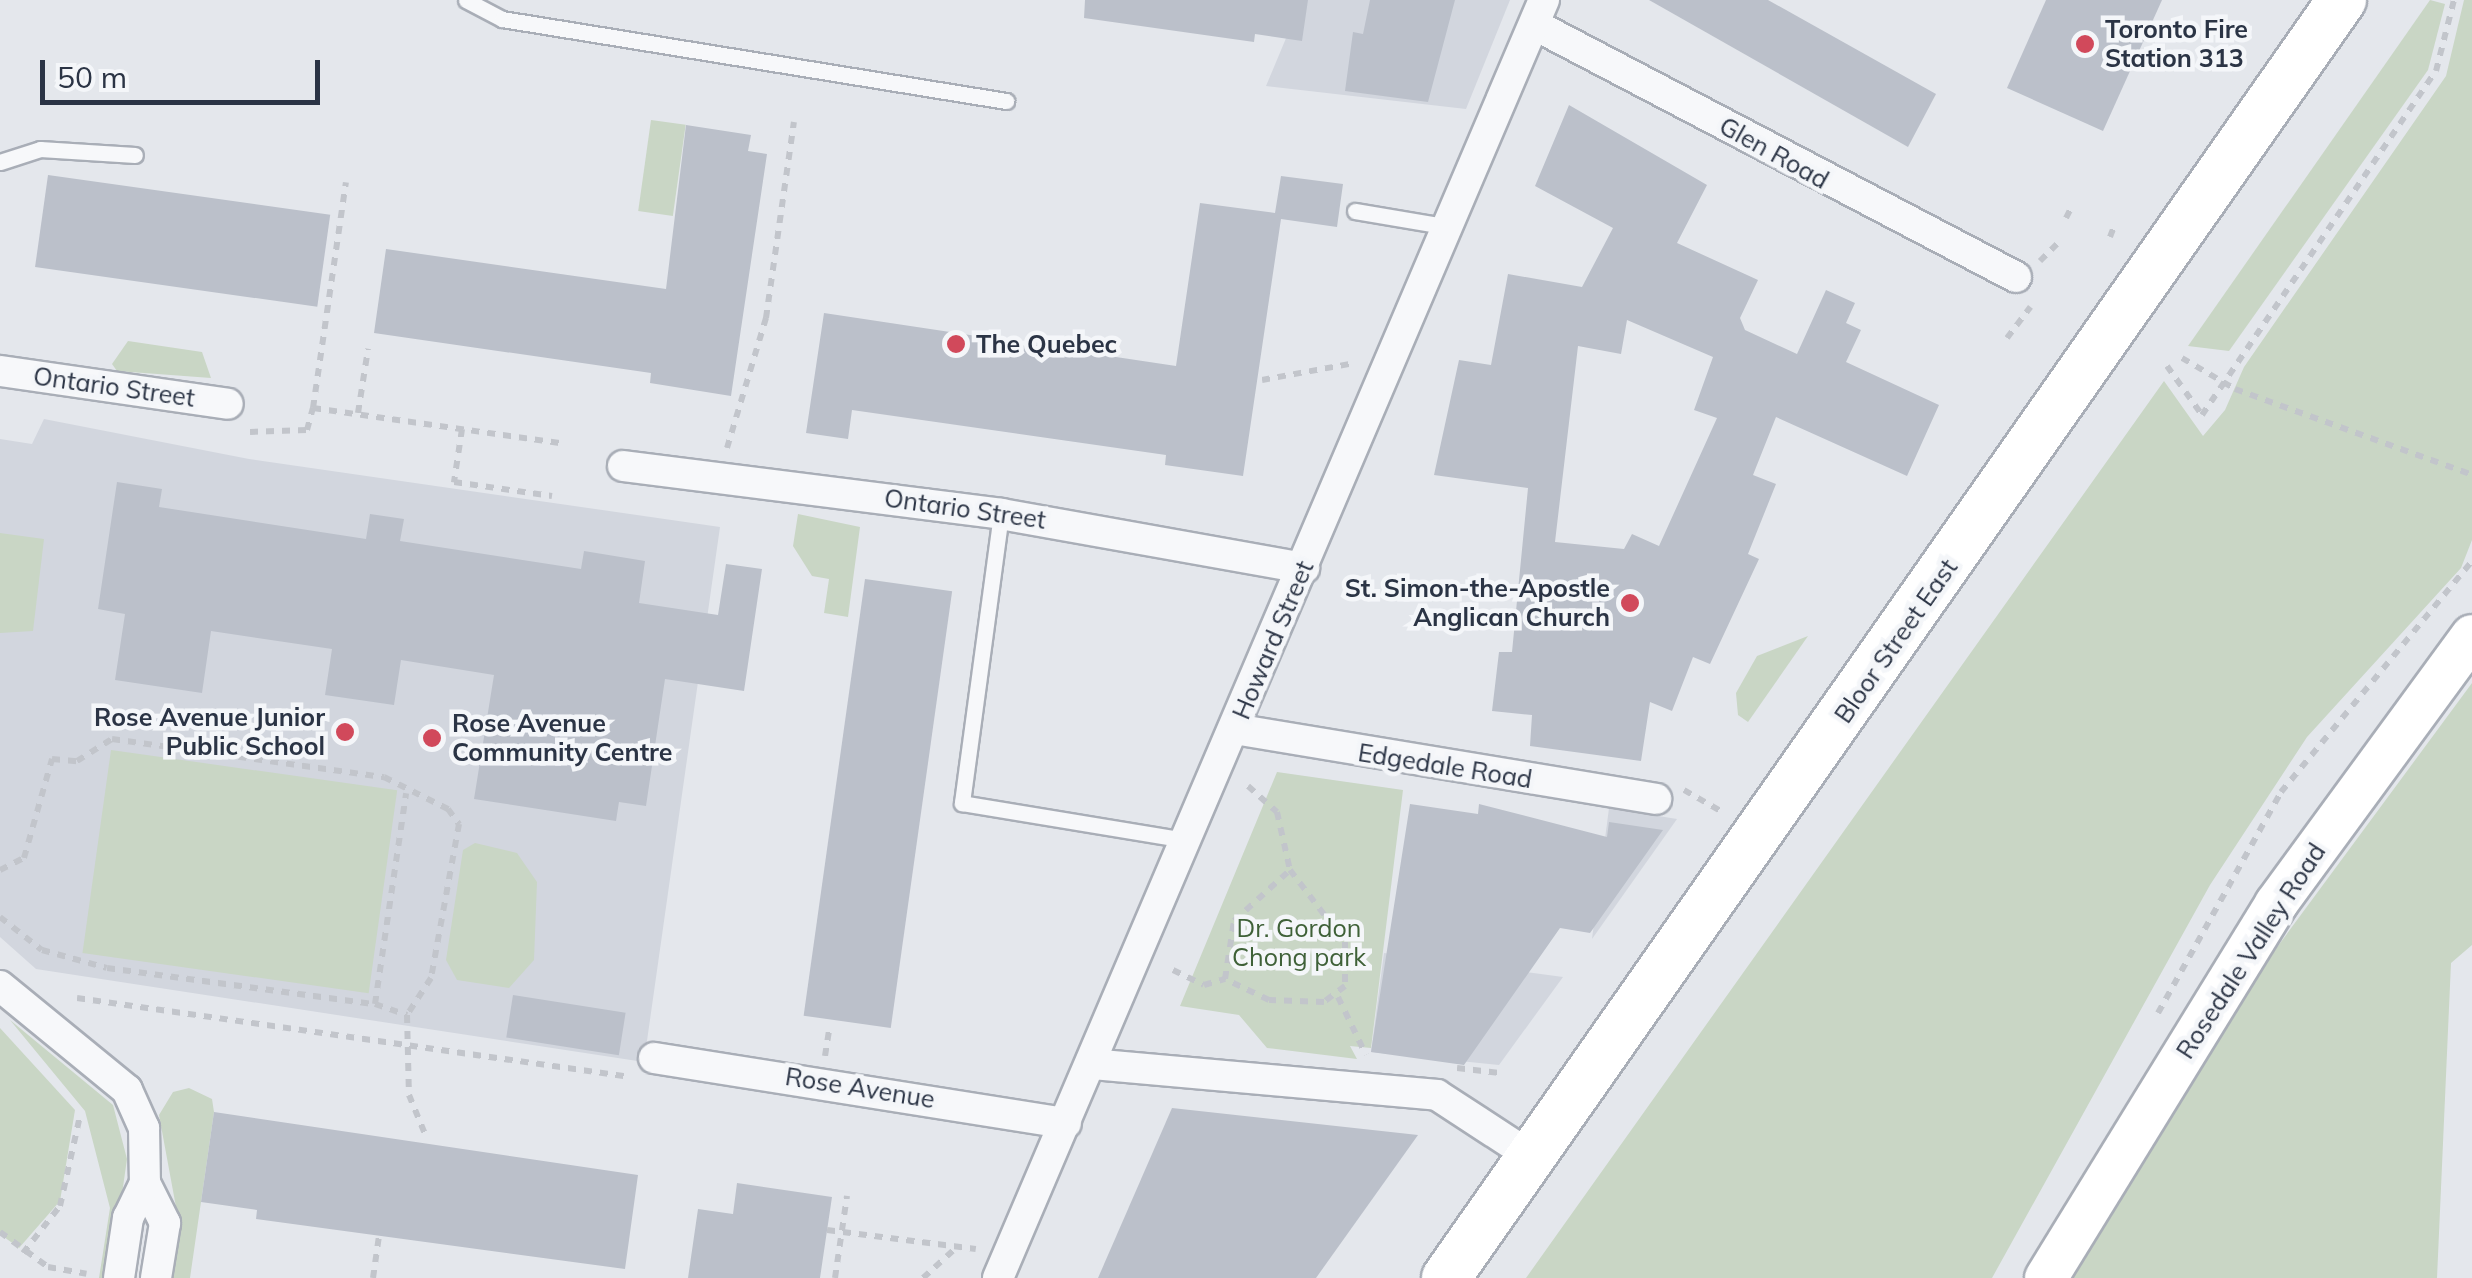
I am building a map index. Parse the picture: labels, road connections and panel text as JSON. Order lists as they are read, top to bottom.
{
  "streets": {
    "main road": ["Bloor Street East"],
    "street": [
      "Glen Road",
      "Ontario Street",
      "Howard Street",
      "Edgedale Road",
      "Rosedale Valley Road",
      "Rose Avenue"
    ]
  },
  "crossings": [
    ["Glen Road", "Howard Street"],
    ["Ontario Street", "Howard Street"],
    ["Howard Street", "Edgedale Road"],
    ["Howard Street", "Rose Avenue"]
  ],
  "parks": ["Dr. Gordon Chong park"],
  "places": [
    "Toronto Fire Station 313",
    "The Quebec",
    "St. Simon-the-Apostle Anglican Church",
    "Rose Avenue Junior Public School",
    "Rose Avenue Community Centre"
  ],
  "scale_bar": "50 m"
}
